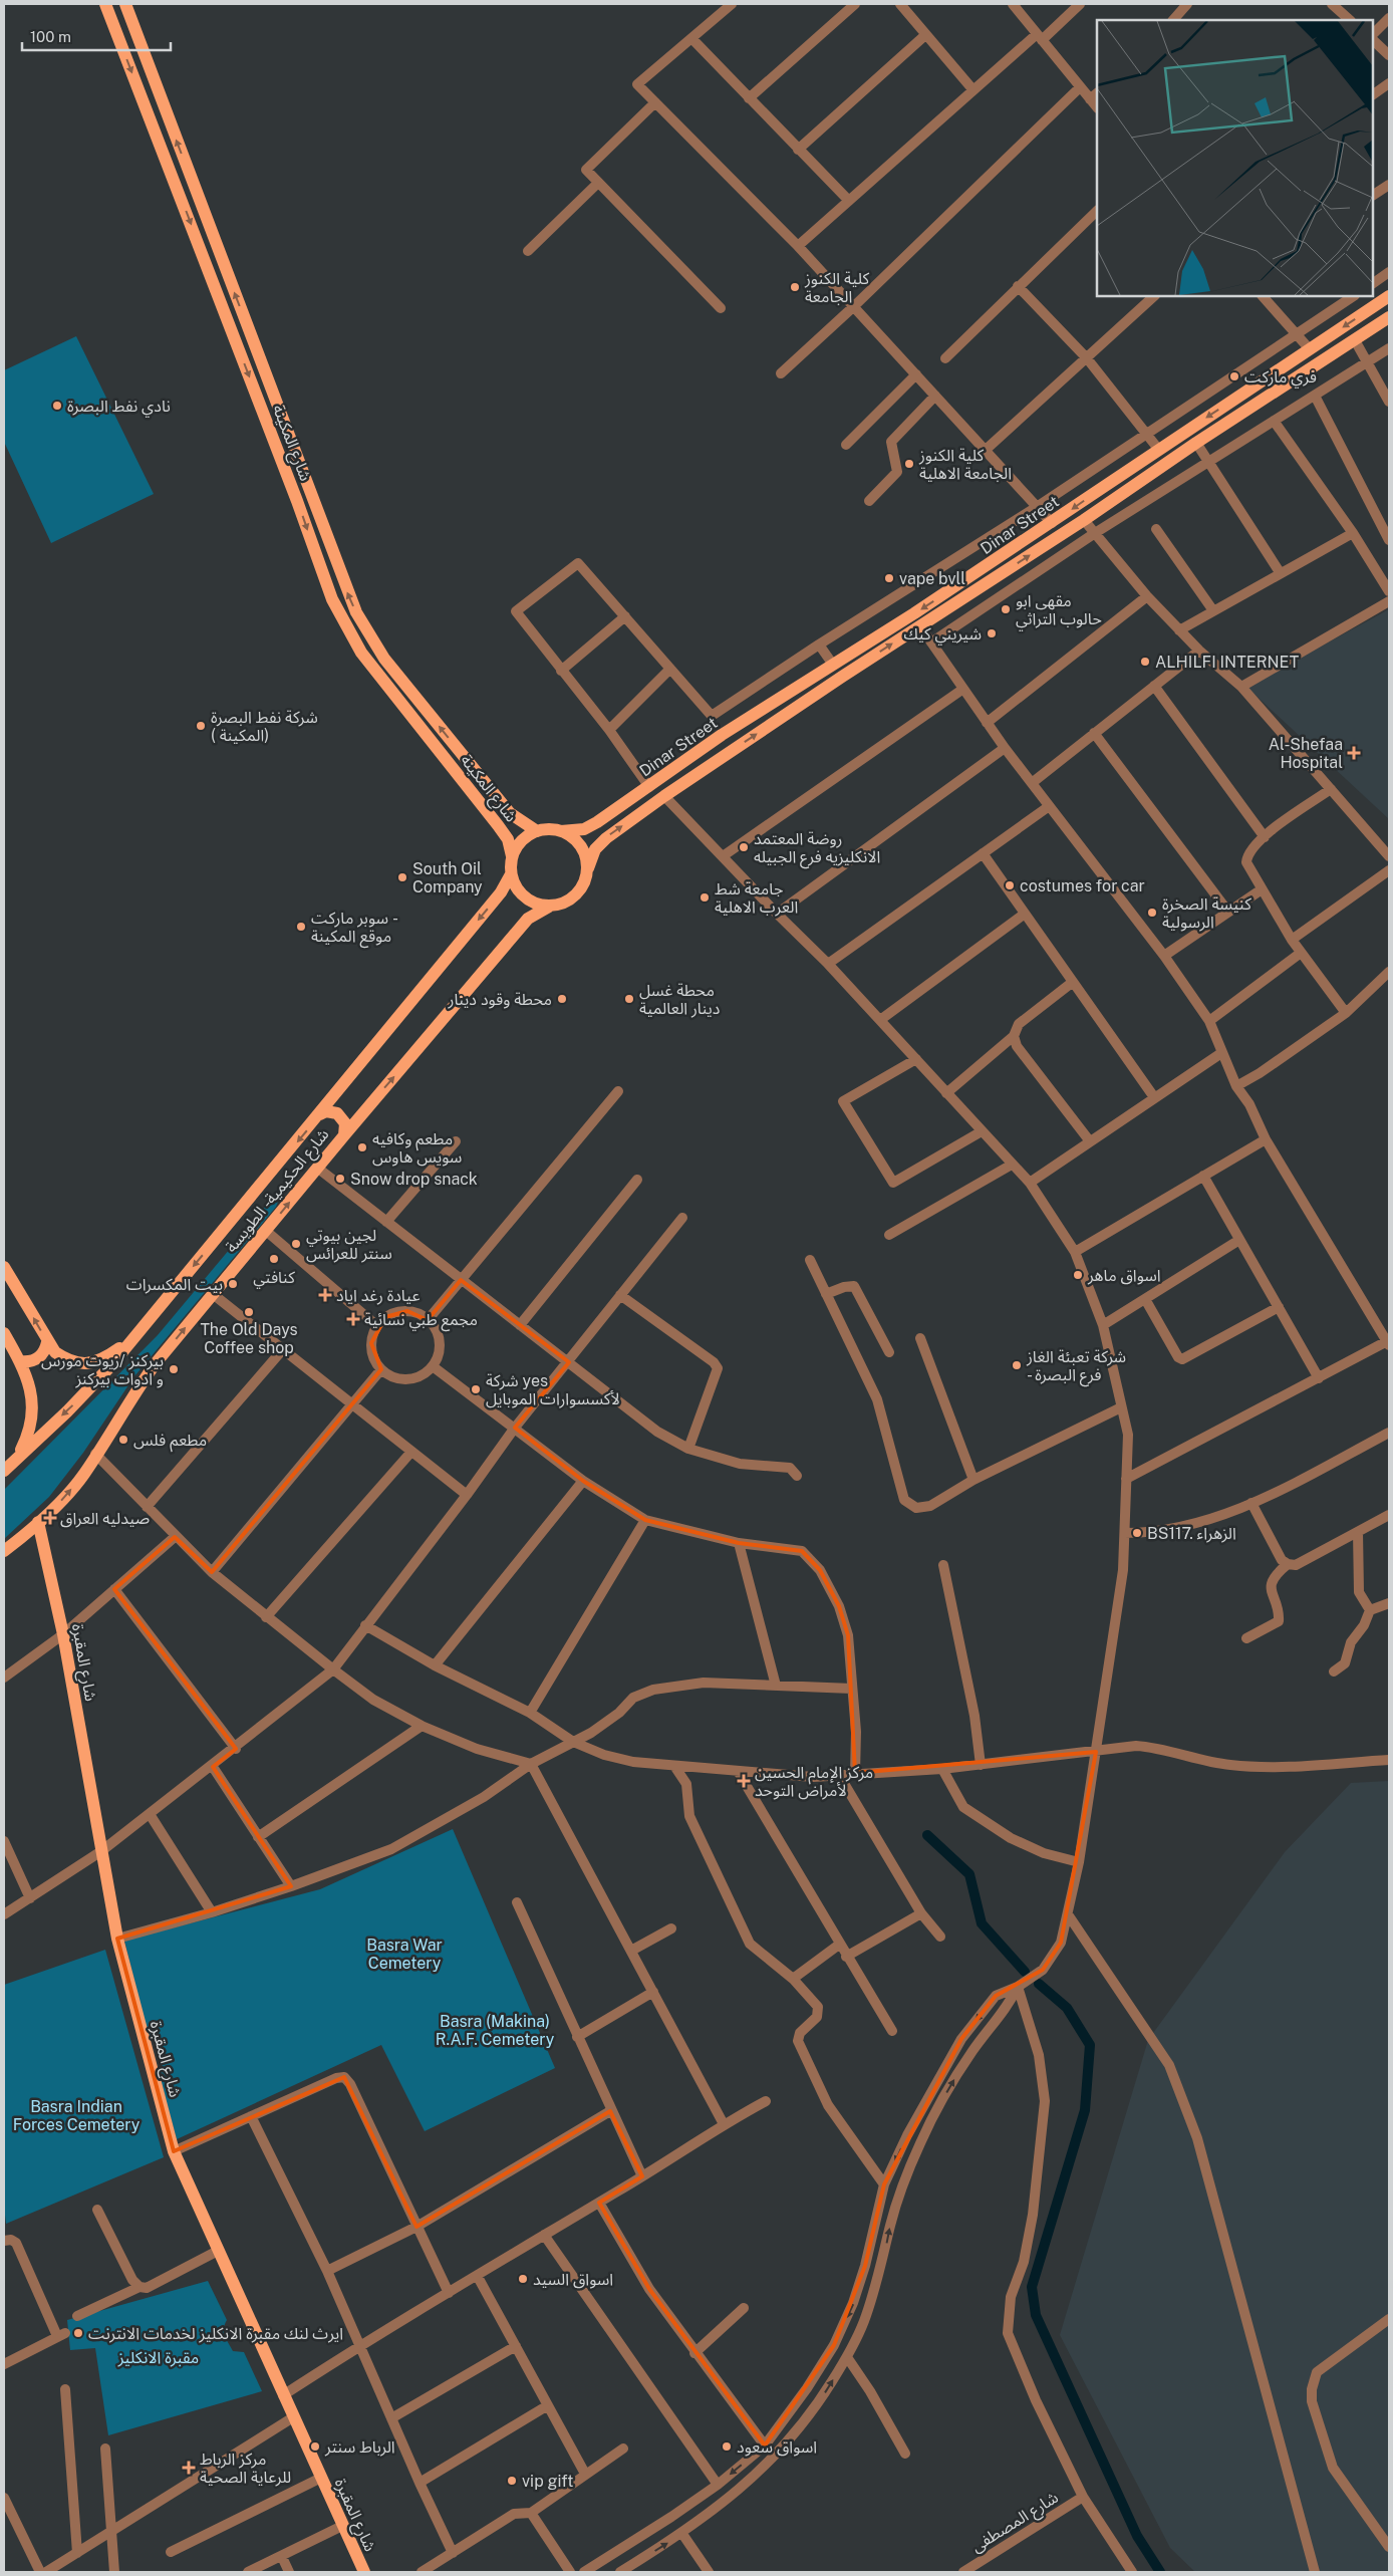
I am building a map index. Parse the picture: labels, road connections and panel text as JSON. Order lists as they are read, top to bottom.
{
  "streets": {
    "main road": [
      "شارع المكينة",
      "Dinar Street",
      "شارع الحكيمية - الطويسة",
      "شارع المقبرة"
    ],
    "street": ["شارع المصطفى"]
  },
  "crossings": [
    ["شارع المكينة", "Dinar Street"],
    ["شارع المكينة", "شارع الحكيمية - الطويسة"],
    ["Dinar Street", "شارع الحكيمية - الطويسة"],
    ["شارع الحكيمية - الطويسة", "شارع المقبرة"]
  ],
  "parks": [
    "Basra War Cemetery",
    "Basra (Makina) R.A.F. Cemetery",
    "Basra Indian Forces Cemetery",
    "مقبرة الانكليز"
  ],
  "places": {
    "other": [
      "كلية الكنوز الجامعة",
      "فري ماركت",
      "نادي نفط البصرة",
      "كلية الكنوز الجامعة الاهلية",
      "vape bvll",
      "مقهى ابو حالوب التراثي",
      "شيريني كيك",
      "ALHILFI INTERNET",
      "شركة نفط البصرة ( المكينة)",
      "روضة المعتمد الانكليزيه فرع الجبيله",
      "South Oil Company",
      "costumes for car",
      "جامعة شط العرب الاهلية",
      "كنيسة الصخرة الرسولية",
      "سوبر ماركت - موقع المكينة",
      "محطة وقود دينار",
      "محطة غسل دينار العالمية",
      "مطعم وكافيه سويس هاوس",
      "Snow drop snack",
      "لجين بيوتي سنتر للعرائس",
      "كنافتي",
      "اسواق ماهر",
      "بيت المكسرات",
      "The Old Days Coffee shop",
      "شركة تعبئة الغاز - فرع البصرة",
      "بيركنز /زيوت مورس و ادوات بيركنز",
      "شركة yes لأكسسوارات الموبايل",
      "مطعم فلس",
      "BS117. الزهراء",
      "اسواق السيد",
      "ايرث لنك مقبرة الانكليز لخدمات الانترنت",
      "الرباط سنتر",
      "اسواق سعود",
      "vip gift"
    ],
    "health": [
      "Al-Shefaa Hospital",
      "عيادة رغد اياد",
      "مجمع طبي نسائية",
      "صيدليه العراق",
      "مركز الإمام الحسين لأمراض التوحد",
      "مركز الرباط للرعاية الصحية"
    ]
  },
  "scale_bar": "100 m"
}
